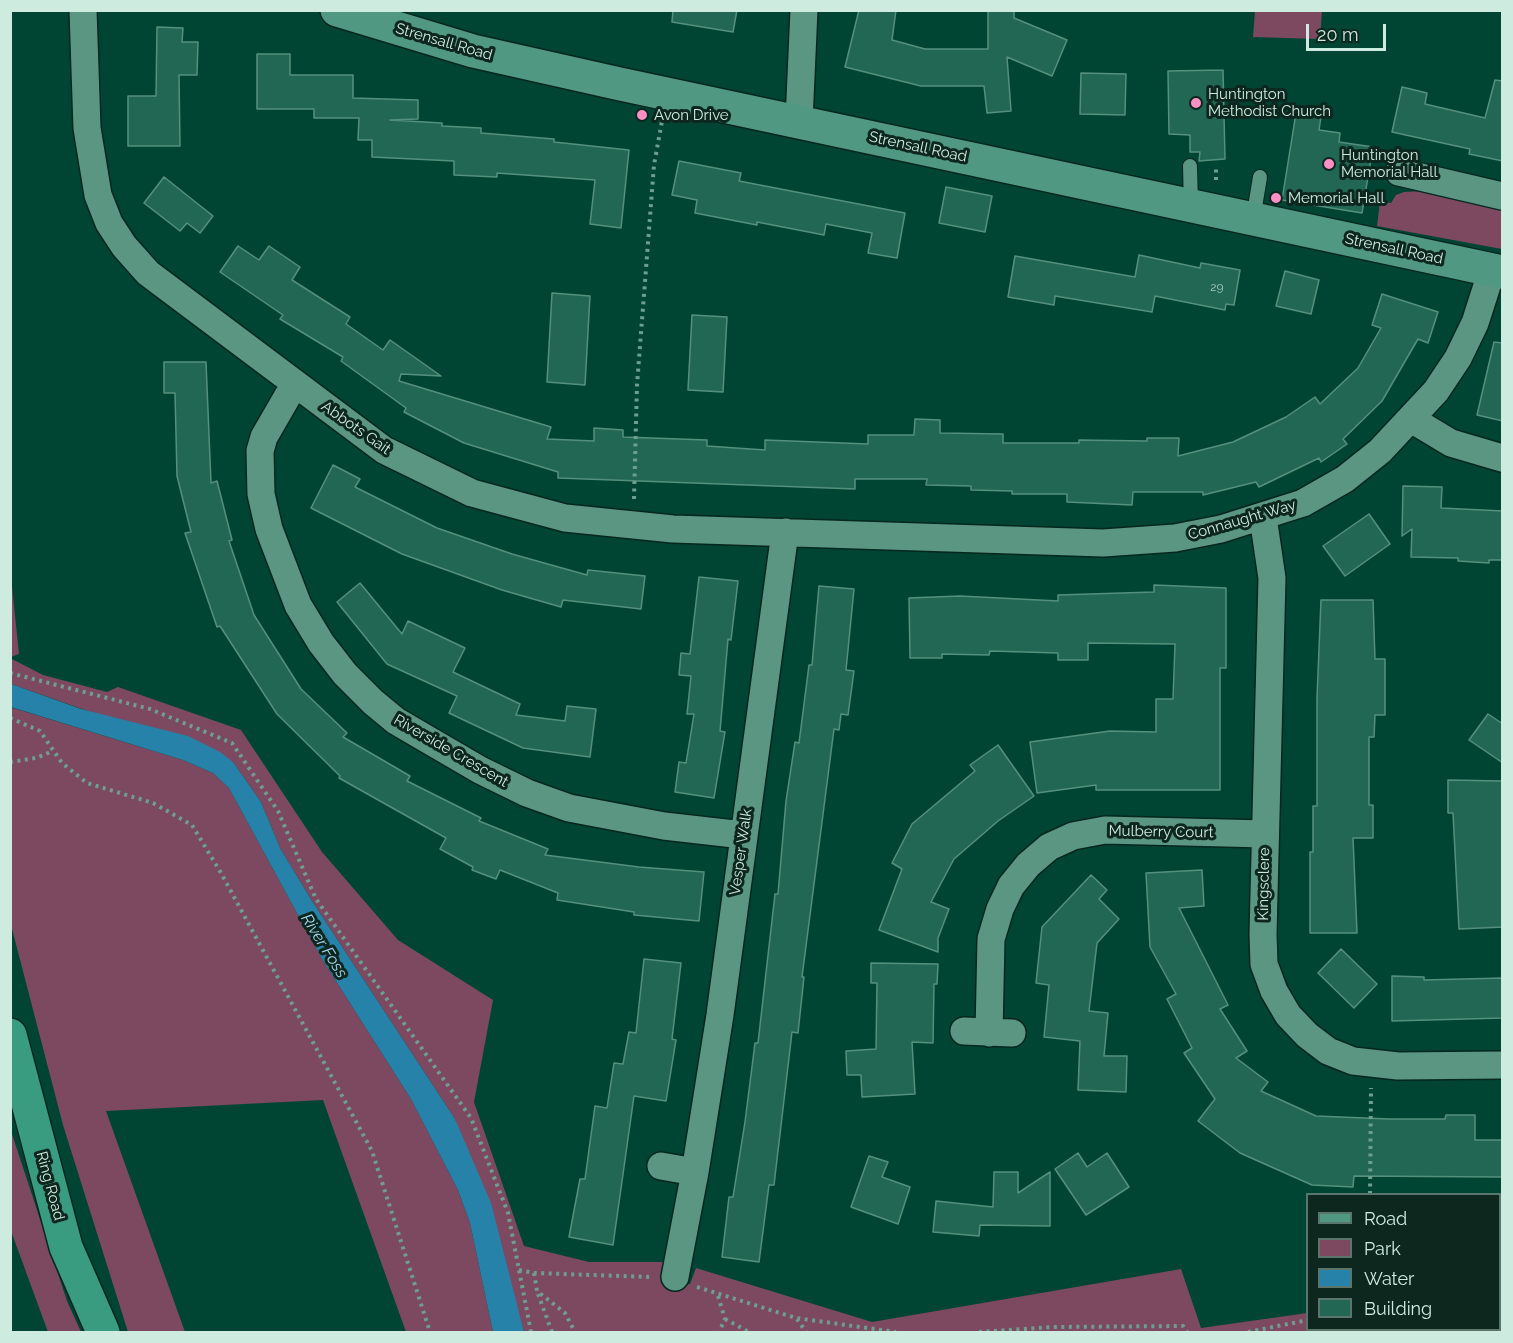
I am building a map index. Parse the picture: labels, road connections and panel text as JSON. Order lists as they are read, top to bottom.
{
  "streets": {
    "highway": ["Ring Road"],
    "street": [
      "Strensall Road",
      "Abbots Gait",
      "Connaught Way",
      "Riverside Crescent",
      "Mulberry Court",
      "Vesper Walk",
      "Kingsclere"
    ]
  },
  "crossings": [
    ["Strensall Road", "Connaught Way"],
    ["Abbots Gait", "Connaught Way"],
    ["Abbots Gait", "Riverside Crescent"],
    ["Abbots Gait", "Vesper Walk"],
    ["Connaught Way", "Kingsclere"],
    ["Riverside Crescent", "Vesper Walk"],
    ["Mulberry Court", "Kingsclere"]
  ],
  "water": ["River Foss"],
  "places": [
    "Huntington Methodist Church",
    "Avon Drive",
    "Huntington Memorial Hall",
    "Memorial Hall"
  ],
  "house_numbers": ["29"],
  "legend": [
    "Road",
    "Park",
    "Water",
    "Building"
  ],
  "scale_bar": "20 m"
}
